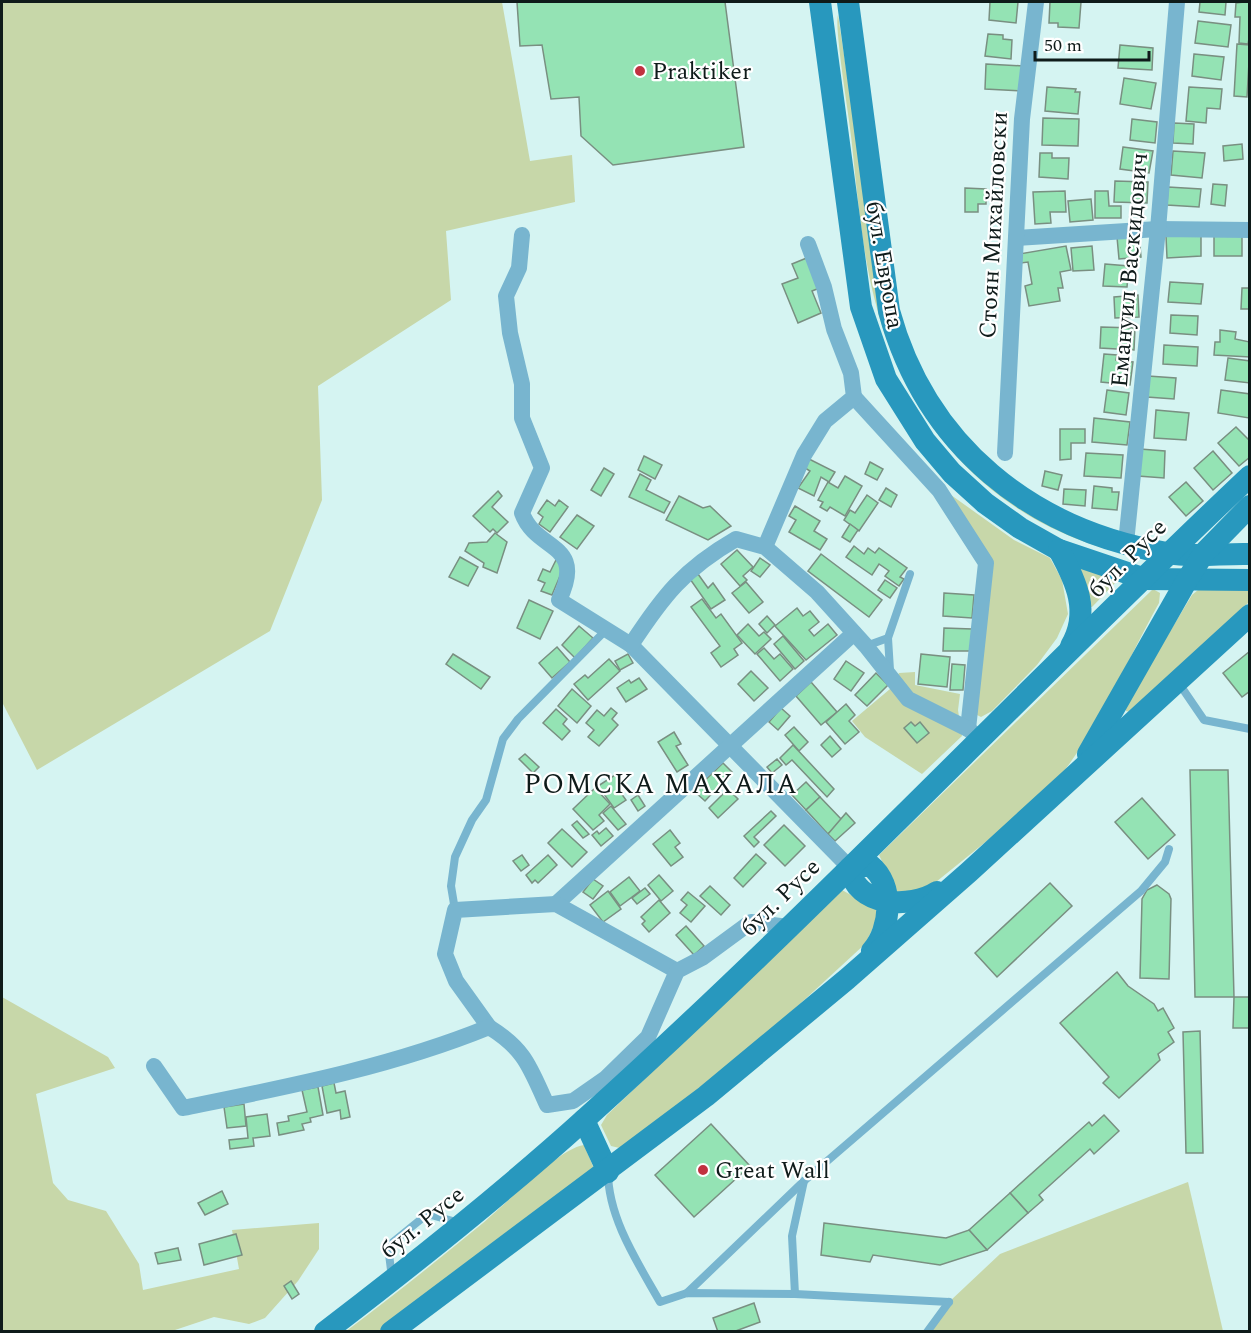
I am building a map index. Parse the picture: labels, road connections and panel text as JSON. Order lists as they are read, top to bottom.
{
  "streets": {
    "main road": ["бул. Европа", "бул. Русе"],
    "street": ["Стоян Михайловски", "Емануил Васкидович"]
  },
  "crossings": [
    ["бул. Европа", "Емануил Васкидович"],
    ["бул. Европа", "бул. Русе"]
  ],
  "districts": ["РОМСКА МАХАЛА"],
  "places": ["Praktiker", "Great Wall"],
  "scale_bar": "50 m"
}
